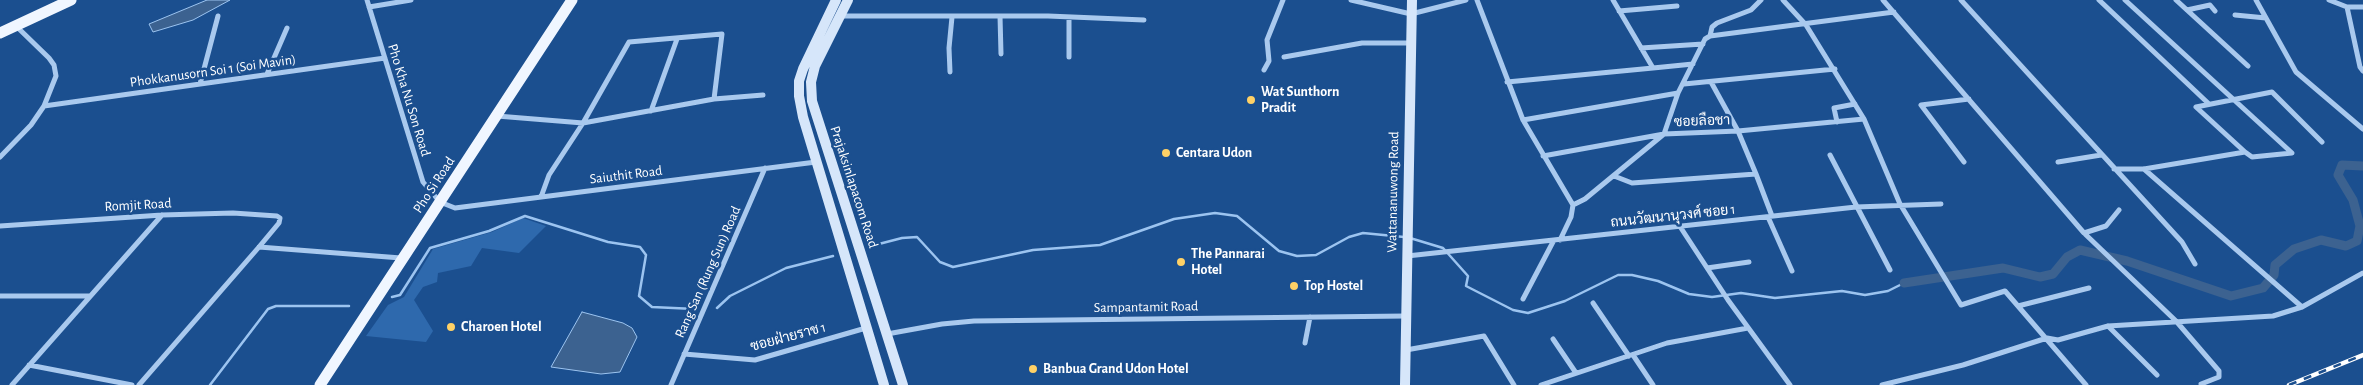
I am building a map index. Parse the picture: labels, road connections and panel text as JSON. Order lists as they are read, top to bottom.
{
  "streets": {
    "main road": ["Pho Si Road"],
    "street": [
      "Phokkanusorn Soi 1 (Soi Mavin)",
      "Pho Kha Nu Son Road",
      "ซอยลือชา",
      "Saiuthit Road",
      "Prajaksinlapacom Road",
      "Wattananuwong Road",
      "Romjit Road",
      "ถนนวัฒนานุวงศ์ ซอย 1",
      "Rang San (Rung Sun) Road",
      "Sampantamit Road",
      "ซอยฝ่ายราช 1"
    ]
  },
  "crossings": [
    ["Phokkanusorn Soi 1 (Soi Mavin)", "Pho Kha Nu Son Road"],
    ["Pho Kha Nu Son Road", "Saiuthit Road"],
    ["Pho Kha Nu Son Road", "Pho Si Road"],
    ["Saiuthit Road", "Pho Si Road"],
    ["Saiuthit Road", "Prajaksinlapacom Road"],
    ["Saiuthit Road", "Rang San (Rung Sun) Road"],
    ["Prajaksinlapacom Road", "Sampantamit Road"],
    ["Prajaksinlapacom Road", "ซอยฝ่ายราช 1"],
    ["Wattananuwong Road", "ถนนวัฒนานุวงศ์ ซอย 1"],
    ["Wattananuwong Road", "Sampantamit Road"],
    ["Rang San (Rung Sun) Road", "ซอยฝ่ายราช 1"]
  ],
  "places": [
    "Wat Sunthorn Pradit",
    "Centara Udon",
    "The Pannarai Hotel",
    "Top Hostel",
    "Charoen Hotel",
    "Banbua Grand Udon Hotel"
  ]
}
